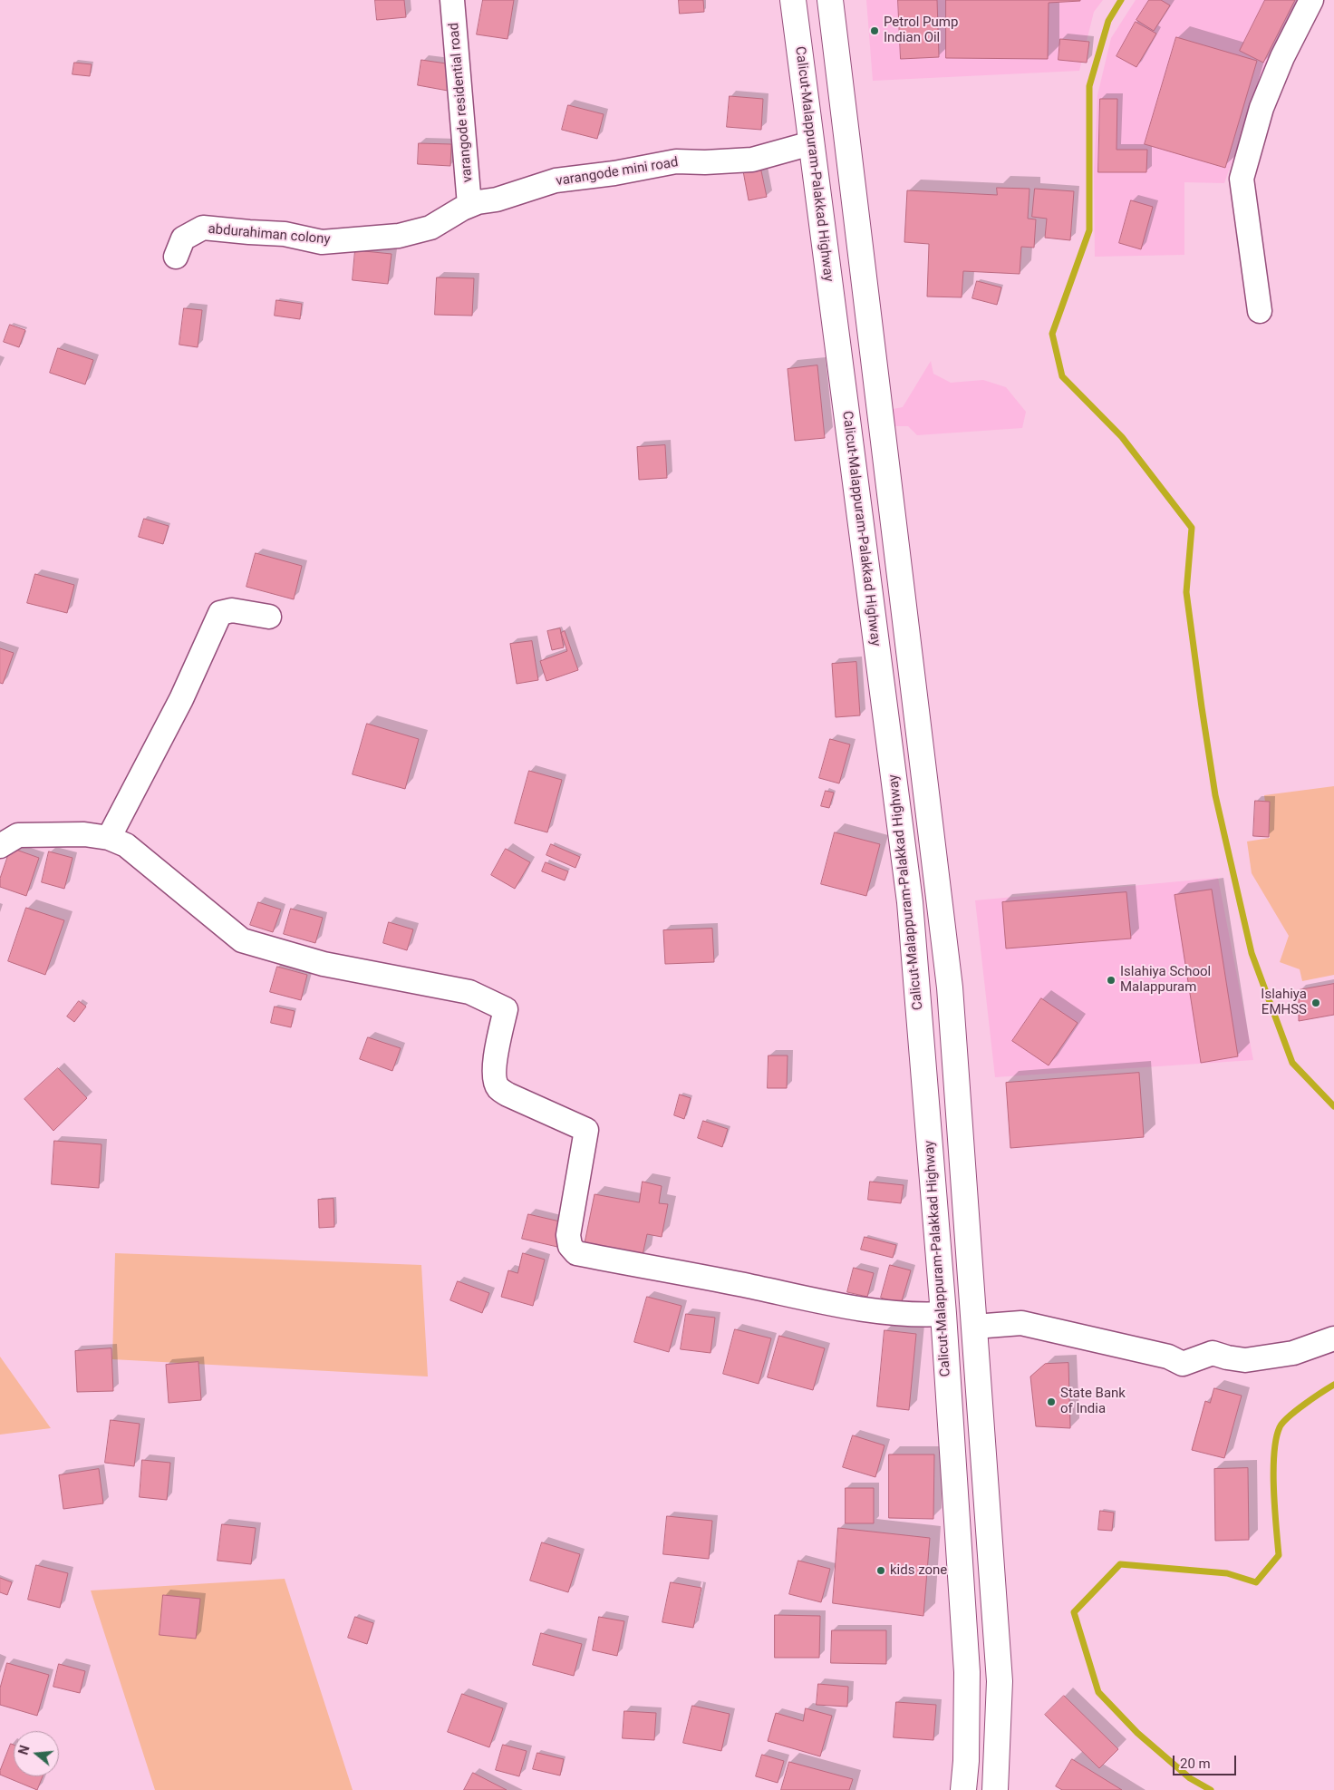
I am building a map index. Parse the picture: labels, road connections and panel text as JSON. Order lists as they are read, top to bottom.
{
  "streets": {
    "highway": ["Calicut-Malappuram-Palakkad Highway"],
    "street": ["varangode residential road", "varangode mini road", "abdurahiman colony"]
  },
  "crossings": [
    ["varangode residential road", "varangode mini road"],
    ["Calicut-Malappuram-Palakkad Highway", "varangode mini road"],
    ["varangode mini road", "abdurahiman colony"]
  ],
  "places": [
    "Petrol Pump Indian Oil",
    "Islahiya School Malappuram",
    "Islahiya EMHSS",
    "State Bank of India",
    "kids zone"
  ],
  "scale_bar": "20 m",
  "north": "left"
}
